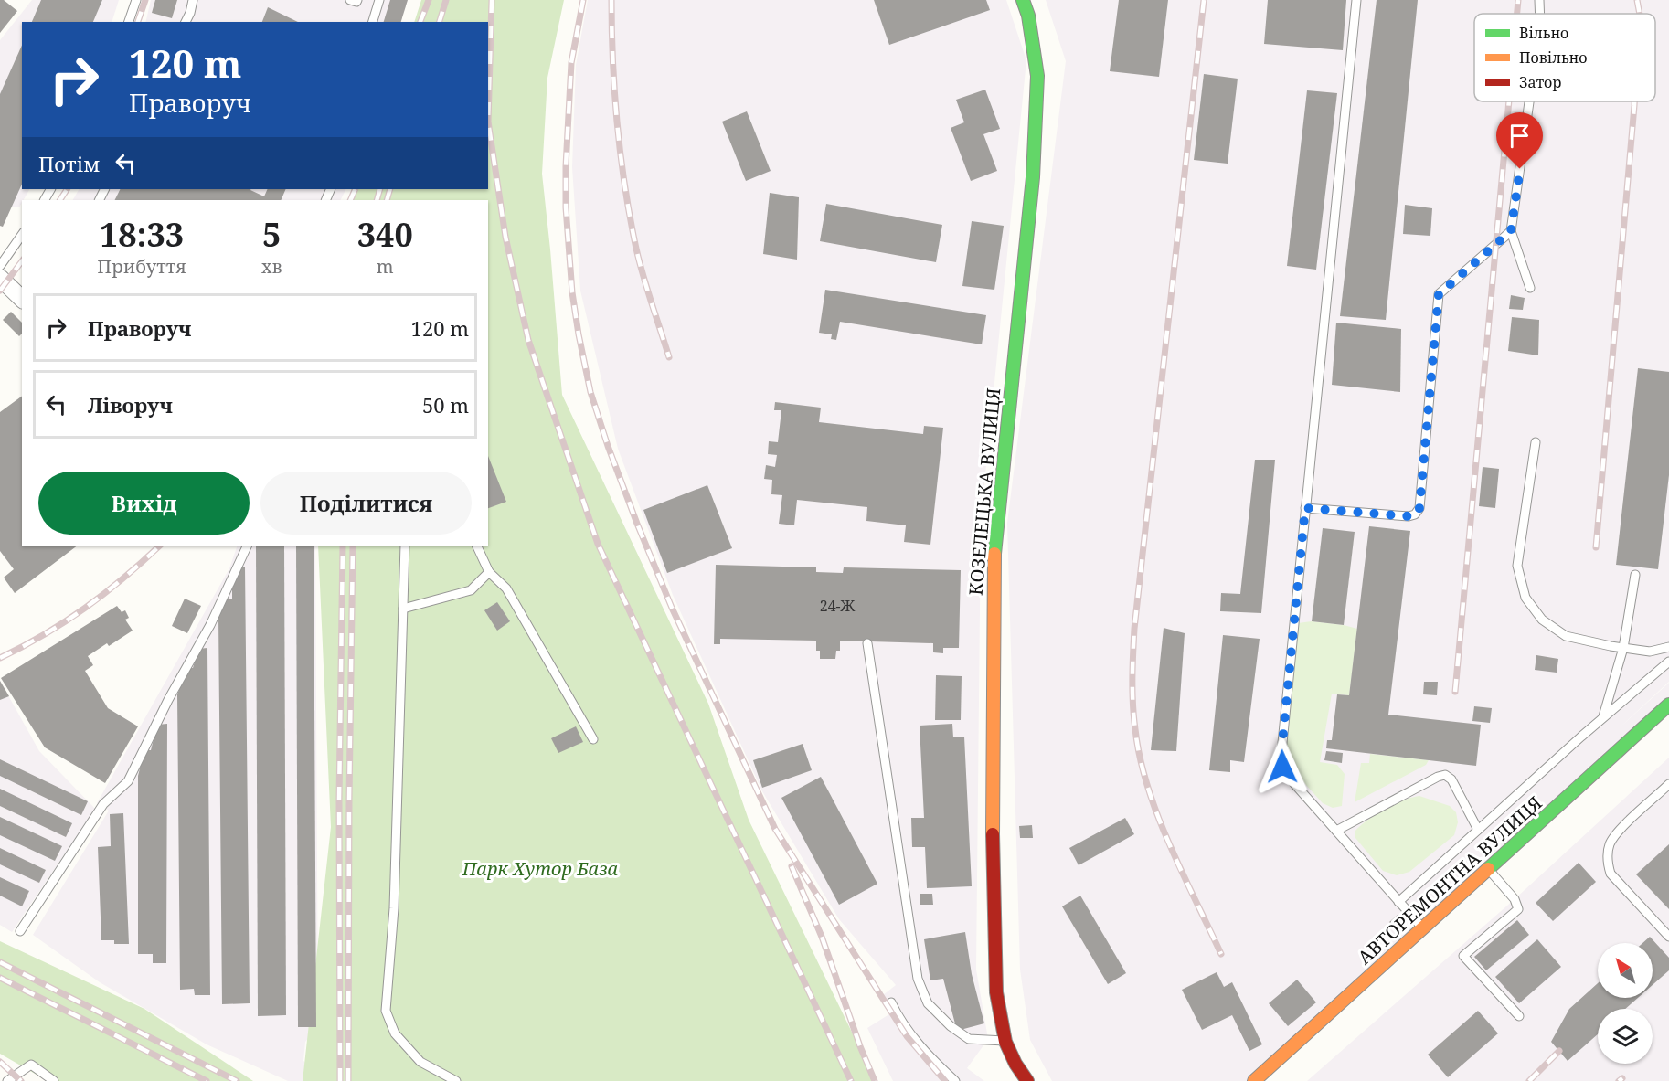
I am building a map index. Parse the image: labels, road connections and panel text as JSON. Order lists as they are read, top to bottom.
{
  "streets": {
    "street": ["КОЗЕЛЕЦЬКА ВУЛИЦЯ", "АВТОРЕМОНТНА ВУЛИЦЯ"]
  },
  "parks": ["Парк Хутор База"],
  "house_numbers": ["24-Ж"],
  "legend": ["Вільно", "Повільно", "Затор"],
  "north": "top left",
  "page": {
    "turn": ["120 m", "Праворуч"],
    "then": "Потім",
    "eta": [
      "18:33",
      "Прибуття",
      "5",
      "хв",
      "340",
      "m"
    ],
    "list": [
      {
        "name": "Праворуч",
        "value": "120 m"
      },
      {
        "name": "Ліворуч",
        "value": "50 m"
      }
    ],
    "buttons": ["Вихід", "Поділитися"]
  }
}
